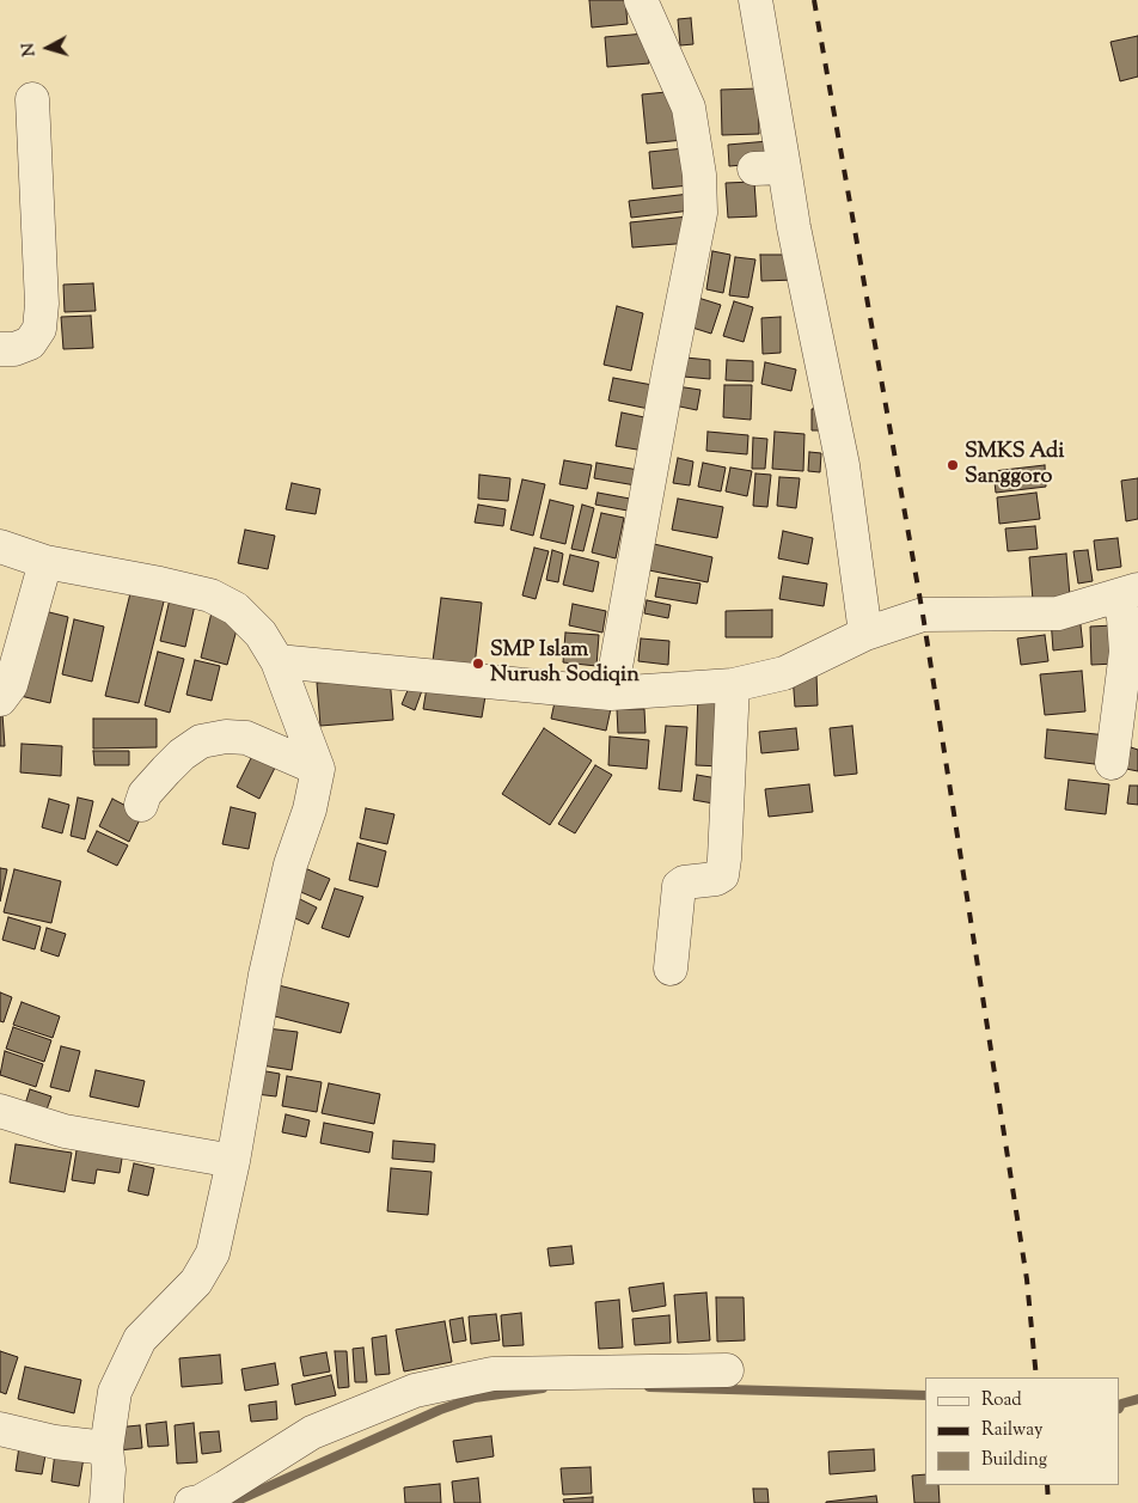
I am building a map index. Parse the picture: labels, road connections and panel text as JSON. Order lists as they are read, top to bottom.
{
  "places": ["SMKS Adi Sanggoro", "SMP Islam Nurush Sodiqin"],
  "legend": ["Road", "Railway", "Building"],
  "north": "left"
}
